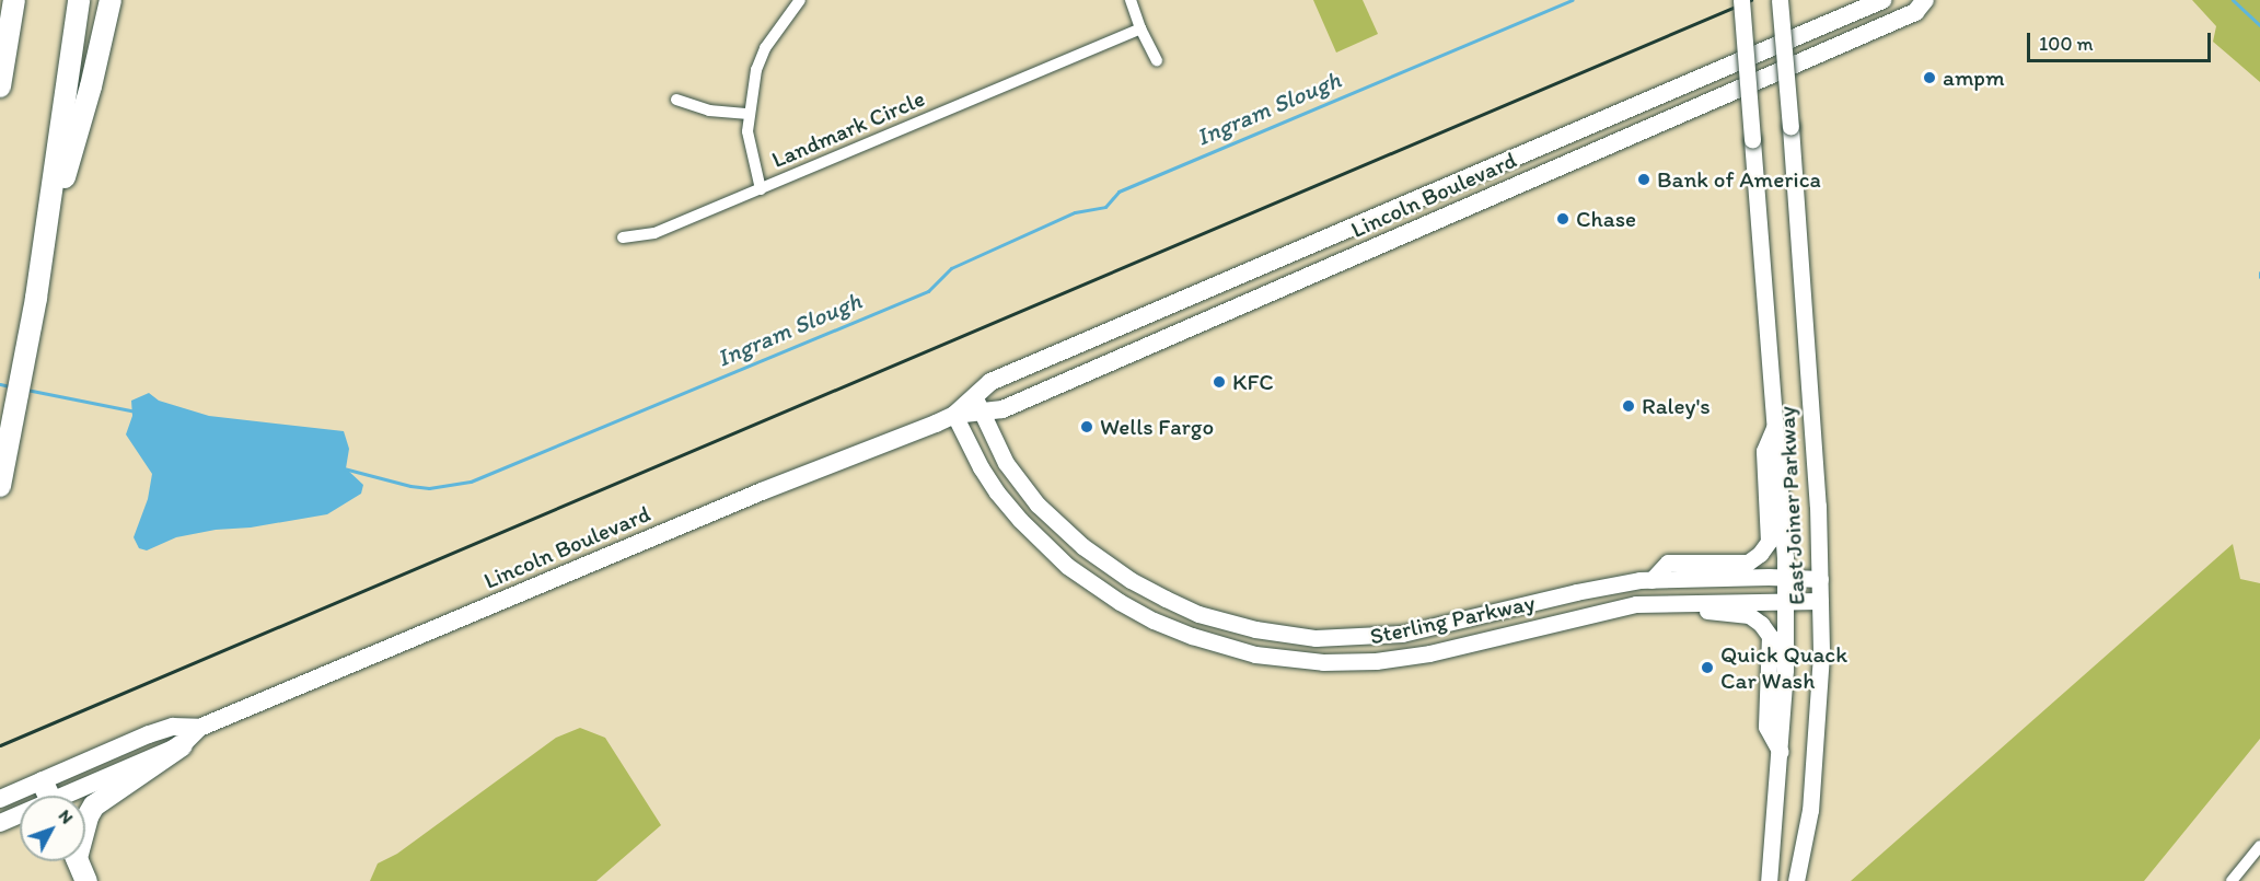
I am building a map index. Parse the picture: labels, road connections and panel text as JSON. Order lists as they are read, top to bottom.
{
  "streets": {
    "main road": ["Lincoln Boulevard", "East Joiner Parkway", "Sterling Parkway"],
    "street": ["Landmark Circle"]
  },
  "crossings": [
    ["Lincoln Boulevard", "Sterling Parkway"],
    ["East Joiner Parkway", "Sterling Parkway"]
  ],
  "water": ["Ingram Slough"],
  "places": [
    "ampm",
    "Bank of America",
    "Chase",
    "KFC",
    "Raley's",
    "Wells Fargo",
    "Quick Quack Car Wash"
  ],
  "scale_bar": "100 m",
  "north": "top right"
}
